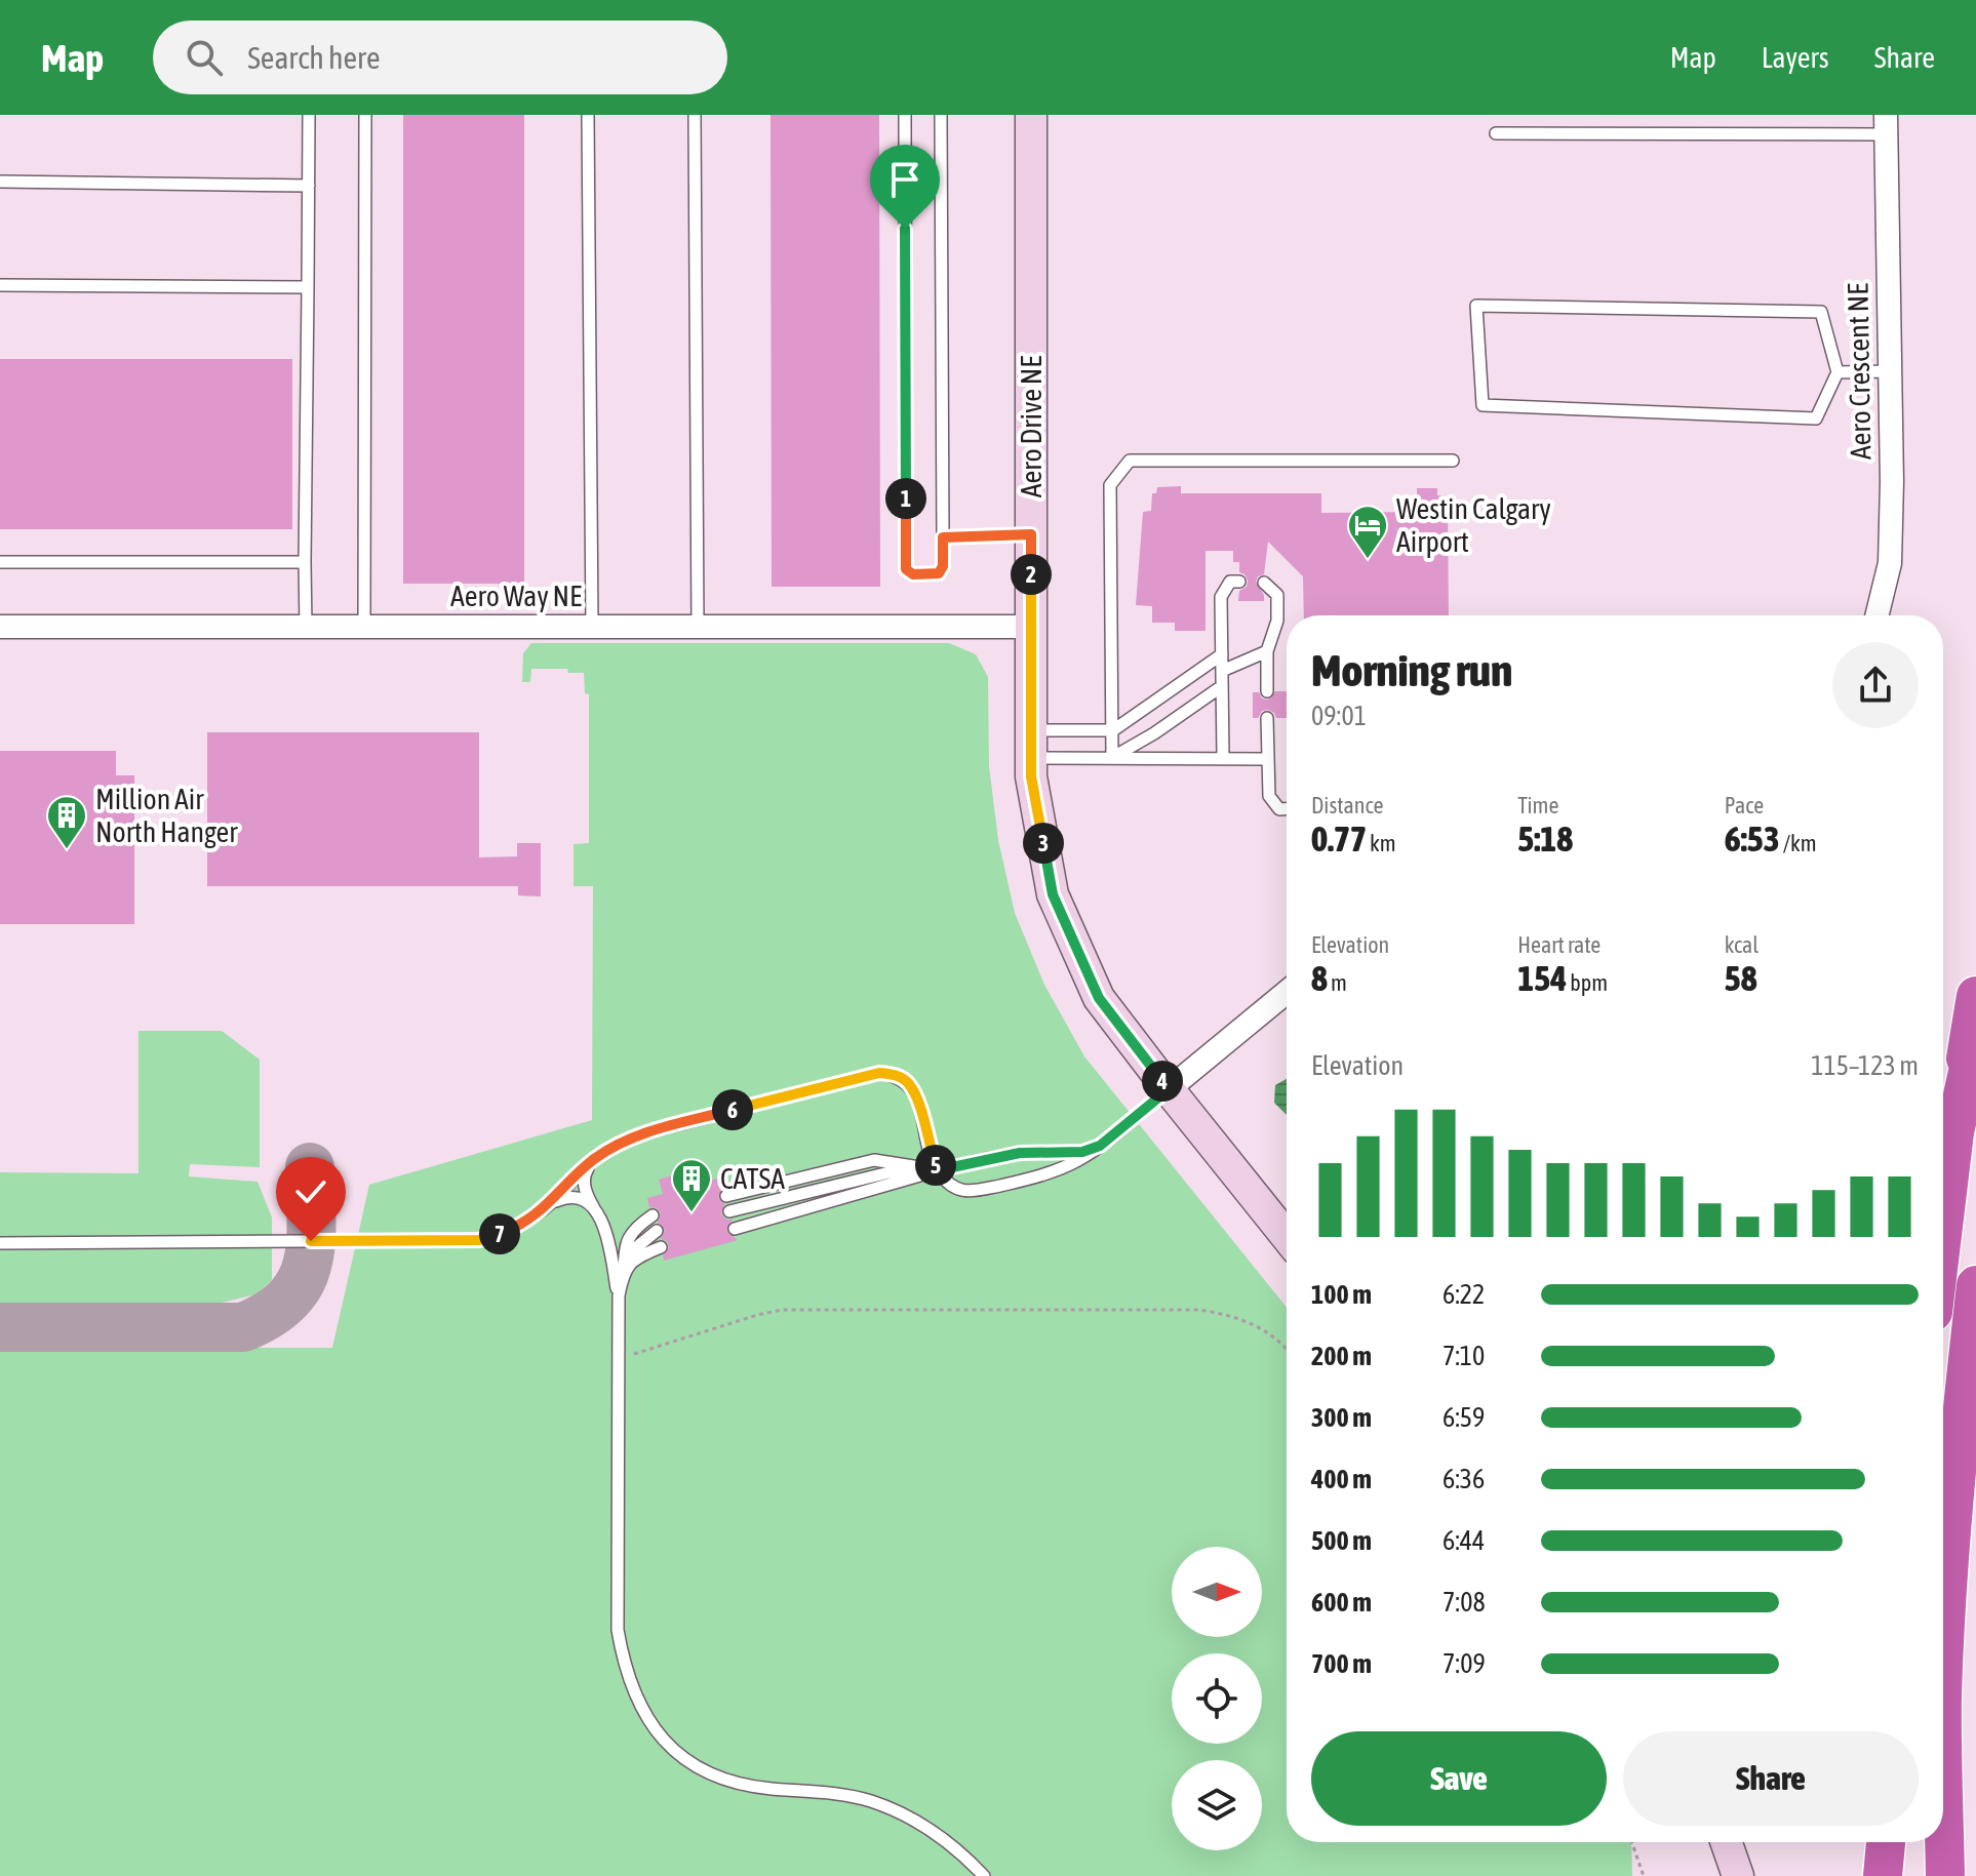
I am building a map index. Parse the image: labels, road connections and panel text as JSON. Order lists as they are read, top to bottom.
{
  "streets": {
    "street": ["Aero Crescent NE", "Aero Drive NE", "Aero Way NE"]
  },
  "crossings": [
    ["Aero Drive NE", "Aero Way NE"]
  ],
  "places": {
    "hotel": ["Westin Calgary Airport"],
    "building": ["Million Air North Hanger", "CATSA"]
  },
  "north": "right",
  "page": {
    "header": "Map",
    "search": "Search here",
    "nav": ["Map", "Layers", "Share"],
    "pins": [
      "1",
      "2",
      "3",
      "4",
      "6",
      "5",
      "7"
    ],
    "heading": ["Morning run", "09:01"],
    "stats": [
      ["Distance", "0.77 km"],
      ["Time", "5:18"],
      ["Pace", "6:53 /km"],
      ["Elevation", "8 m"],
      ["Heart rate", "154 bpm"],
      ["kcal", "58"]
    ],
    "chart": ["Elevation", "115–123 m"],
    "list": [
      {
        "name": "100 m",
        "note": "6:22"
      },
      {
        "name": "200 m",
        "note": "7:10"
      },
      {
        "name": "300 m",
        "note": "6:59"
      },
      {
        "name": "400 m",
        "note": "6:36"
      },
      {
        "name": "500 m",
        "note": "6:44"
      },
      {
        "name": "600 m",
        "note": "7:08"
      },
      {
        "name": "700 m",
        "note": "7:09"
      }
    ],
    "buttons": ["Save", "Share"]
  }
}
